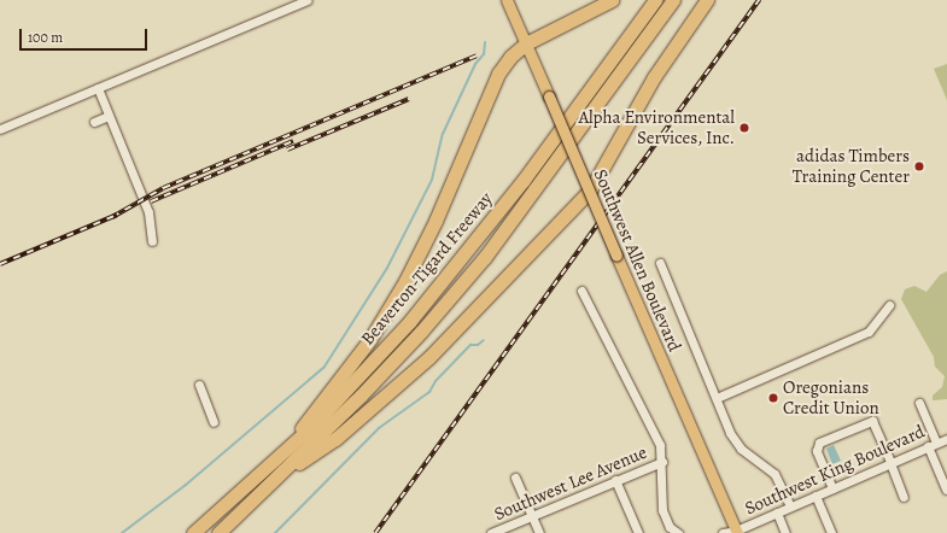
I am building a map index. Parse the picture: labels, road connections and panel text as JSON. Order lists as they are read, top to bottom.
{
  "streets": {
    "highway": ["Beaverton-Tigard Freeway"],
    "main road": ["Southwest Allen Boulevard"],
    "street": ["Southwest King Boulevard", "Southwest Lee Avenue"]
  },
  "crossings": [
    ["Southwest Allen Boulevard", "Southwest King Boulevard"]
  ],
  "places": ["Alpha Environmental Services, Inc.", "adidas Timbers Training Center", "Oregonians Credit Union"],
  "scale_bar": "100 m"
}
